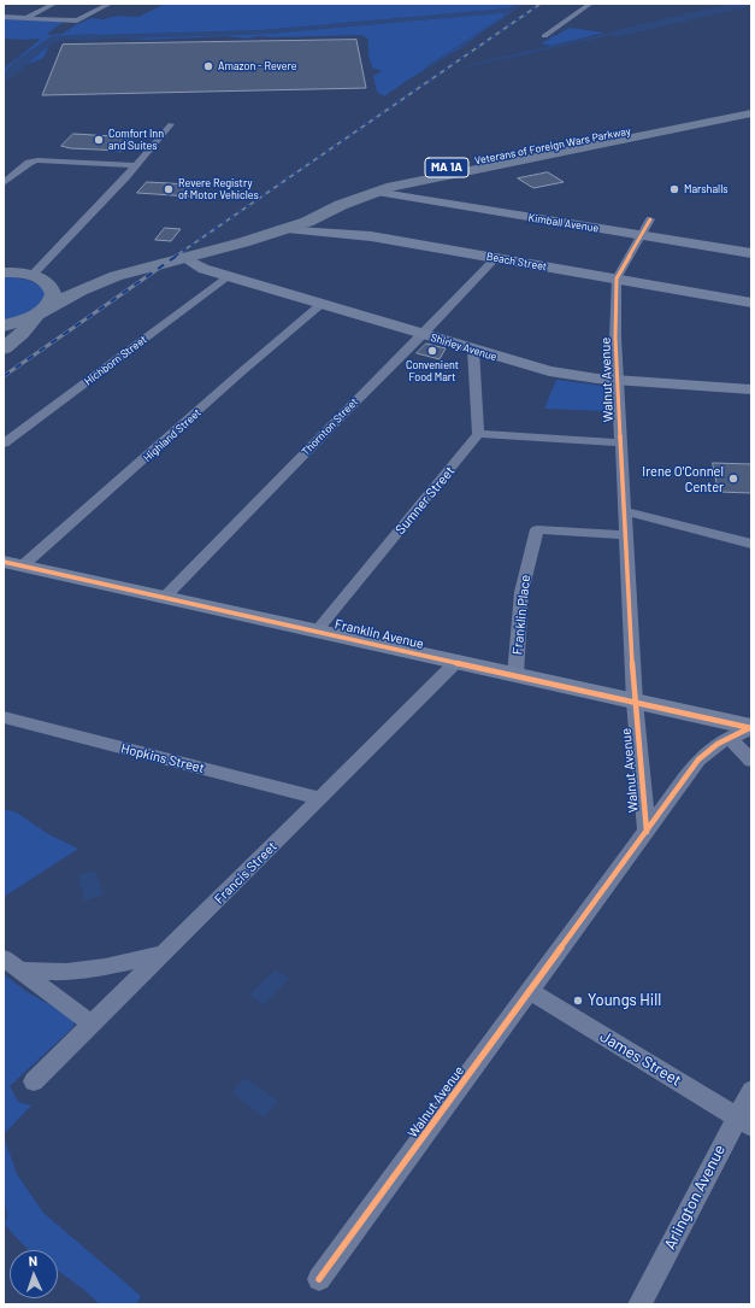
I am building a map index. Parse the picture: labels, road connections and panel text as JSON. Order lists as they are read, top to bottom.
{
  "streets": {
    "highway": ["Veterans of Foreign Wars Parkway", "MA 1A"],
    "street": [
      "Kimball Avenue",
      "Beach Street",
      "Shirley Avenue",
      "Hichborn Street",
      "Walnut Avenue",
      "Thornton Street",
      "Highland Street",
      "Sumner Street",
      "Franklin Place",
      "Franklin Avenue",
      "Hopkins Street",
      "Francis Street",
      "James Street",
      "Arlington Avenue"
    ]
  },
  "crossings": [
    ["Veterans of Foreign Wars Parkway", "MA 1A"],
    ["Veterans of Foreign Wars Parkway", "Kimball Avenue"],
    ["Veterans of Foreign Wars Parkway", "Beach Street"],
    ["Veterans of Foreign Wars Parkway", "Shirley Avenue"],
    ["Kimball Avenue", "Walnut Avenue"],
    ["Beach Street", "Walnut Avenue"],
    ["Beach Street", "Thornton Street"],
    ["Shirley Avenue", "Hichborn Street"],
    ["Shirley Avenue", "Walnut Avenue"],
    ["Shirley Avenue", "Thornton Street"],
    ["Shirley Avenue", "Highland Street"],
    ["Walnut Avenue", "Franklin Place"],
    ["Walnut Avenue", "Franklin Avenue"],
    ["Walnut Avenue", "James Street"],
    ["Thornton Street", "Franklin Avenue"],
    ["Highland Street", "Franklin Avenue"],
    ["Sumner Street", "Franklin Avenue"],
    ["Franklin Place", "Franklin Avenue"],
    ["Franklin Avenue", "Francis Street"],
    ["Hopkins Street", "Francis Street"],
    ["James Street", "Arlington Avenue"]
  ],
  "places": [
    "Amazon - Revere",
    "Comfort Inn and Suites",
    "Revere Registry of Motor Vehicles",
    "Marshalls",
    "Convenient Food Mart",
    "Irene O'Connel Center",
    "Youngs Hill"
  ],
  "north": "top"
}
